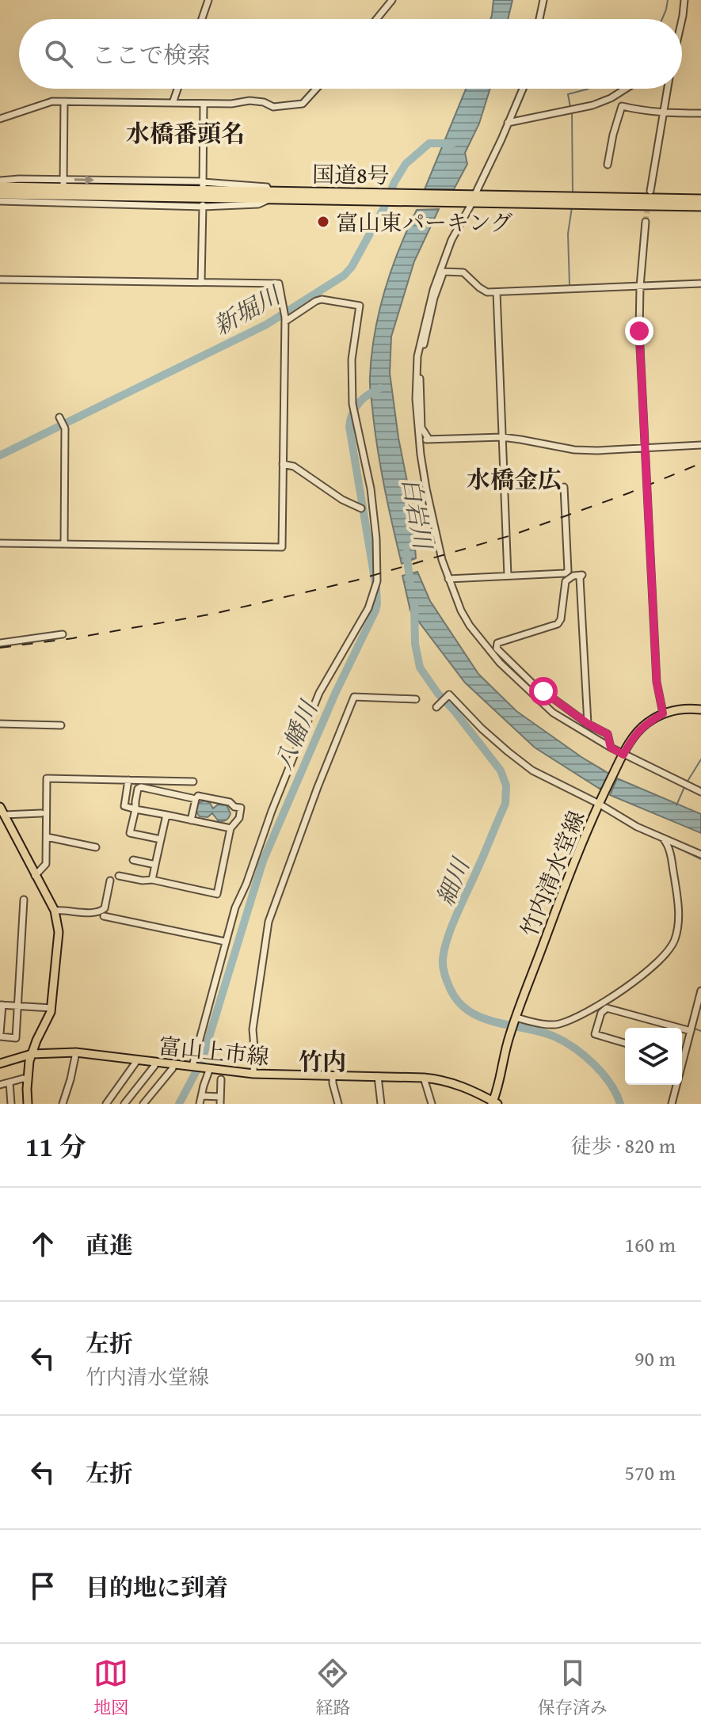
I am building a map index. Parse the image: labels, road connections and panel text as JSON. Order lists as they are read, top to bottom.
{
  "streets": {
    "highway": ["国道8号"],
    "main road": ["竹内清水堂線", "富山上市線"]
  },
  "crossings": [
    ["竹内清水堂線", "富山上市線"]
  ],
  "districts": ["水橋番頭名", "水橋金広", "竹内"],
  "water": [
    "新堀川",
    "白岩川",
    "八幡川",
    "細川"
  ],
  "places": ["富山東パーキング"],
  "page": {
    "search": "ここで検索",
    "heading": ["11 分", "徒歩 · 820 m"],
    "list": [
      ["直進", "160 m"],
      ["左折", "竹内清水堂線", "90 m"],
      ["左折", "570 m"],
      "目的地に到着"
    ],
    "nav": ["地図", "経路", "保存済み"]
  }
}
